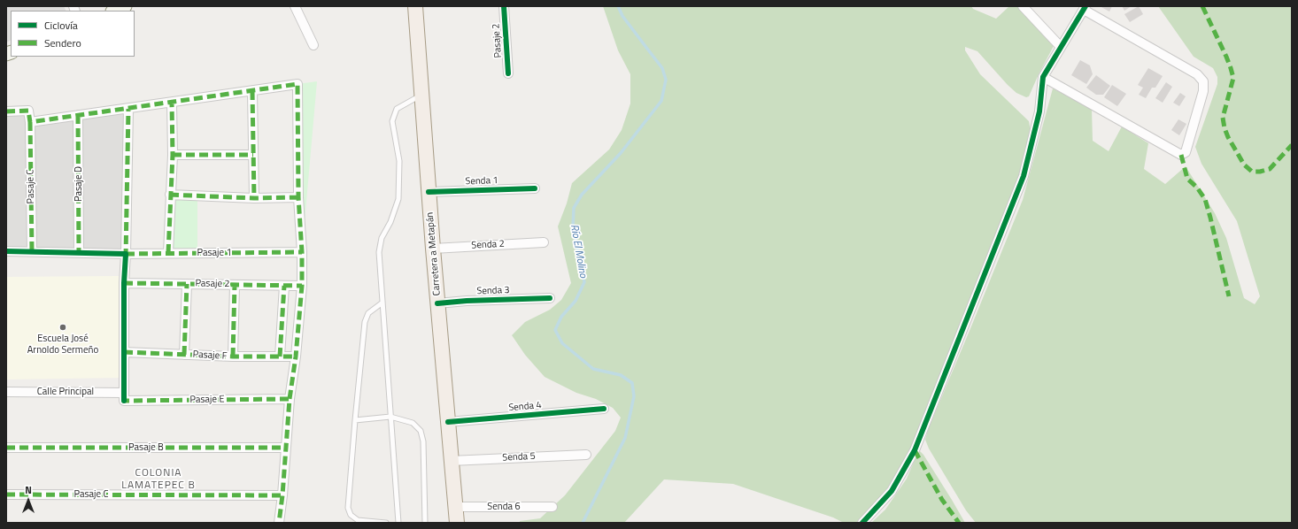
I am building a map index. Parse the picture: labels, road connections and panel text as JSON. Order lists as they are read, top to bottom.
{
  "streets": {
    "main road": ["Carretera a Metapán"],
    "street": [
      "Pasaje 2",
      "Senda 1",
      "Pasaje D",
      "Pasaje C",
      "Senda 2",
      "Pasaje 1",
      "Senda 3",
      "Pasaje F",
      "Calle Principal",
      "Pasaje E",
      "Senda 4",
      "Pasaje B",
      "Senda 5",
      "Senda 6"
    ]
  },
  "crossings": [
    ["Senda 1", "Carretera a Metapán"],
    ["Pasaje D", "Pasaje 1"],
    ["Pasaje C", "Pasaje 1"],
    ["Senda 2", "Carretera a Metapán"],
    ["Carretera a Metapán", "Senda 3"],
    ["Carretera a Metapán", "Senda 4"],
    ["Carretera a Metapán", "Senda 5"],
    ["Carretera a Metapán", "Senda 6"],
    ["Calle Principal", "Pasaje E"]
  ],
  "districts": ["COLONIA LAMATEPEC B"],
  "water": ["Río El Molino"],
  "places": ["Escuela José Arnoldo Sermeño"],
  "legend": ["Ciclovía", "Sendero"],
  "north": "top"
}
